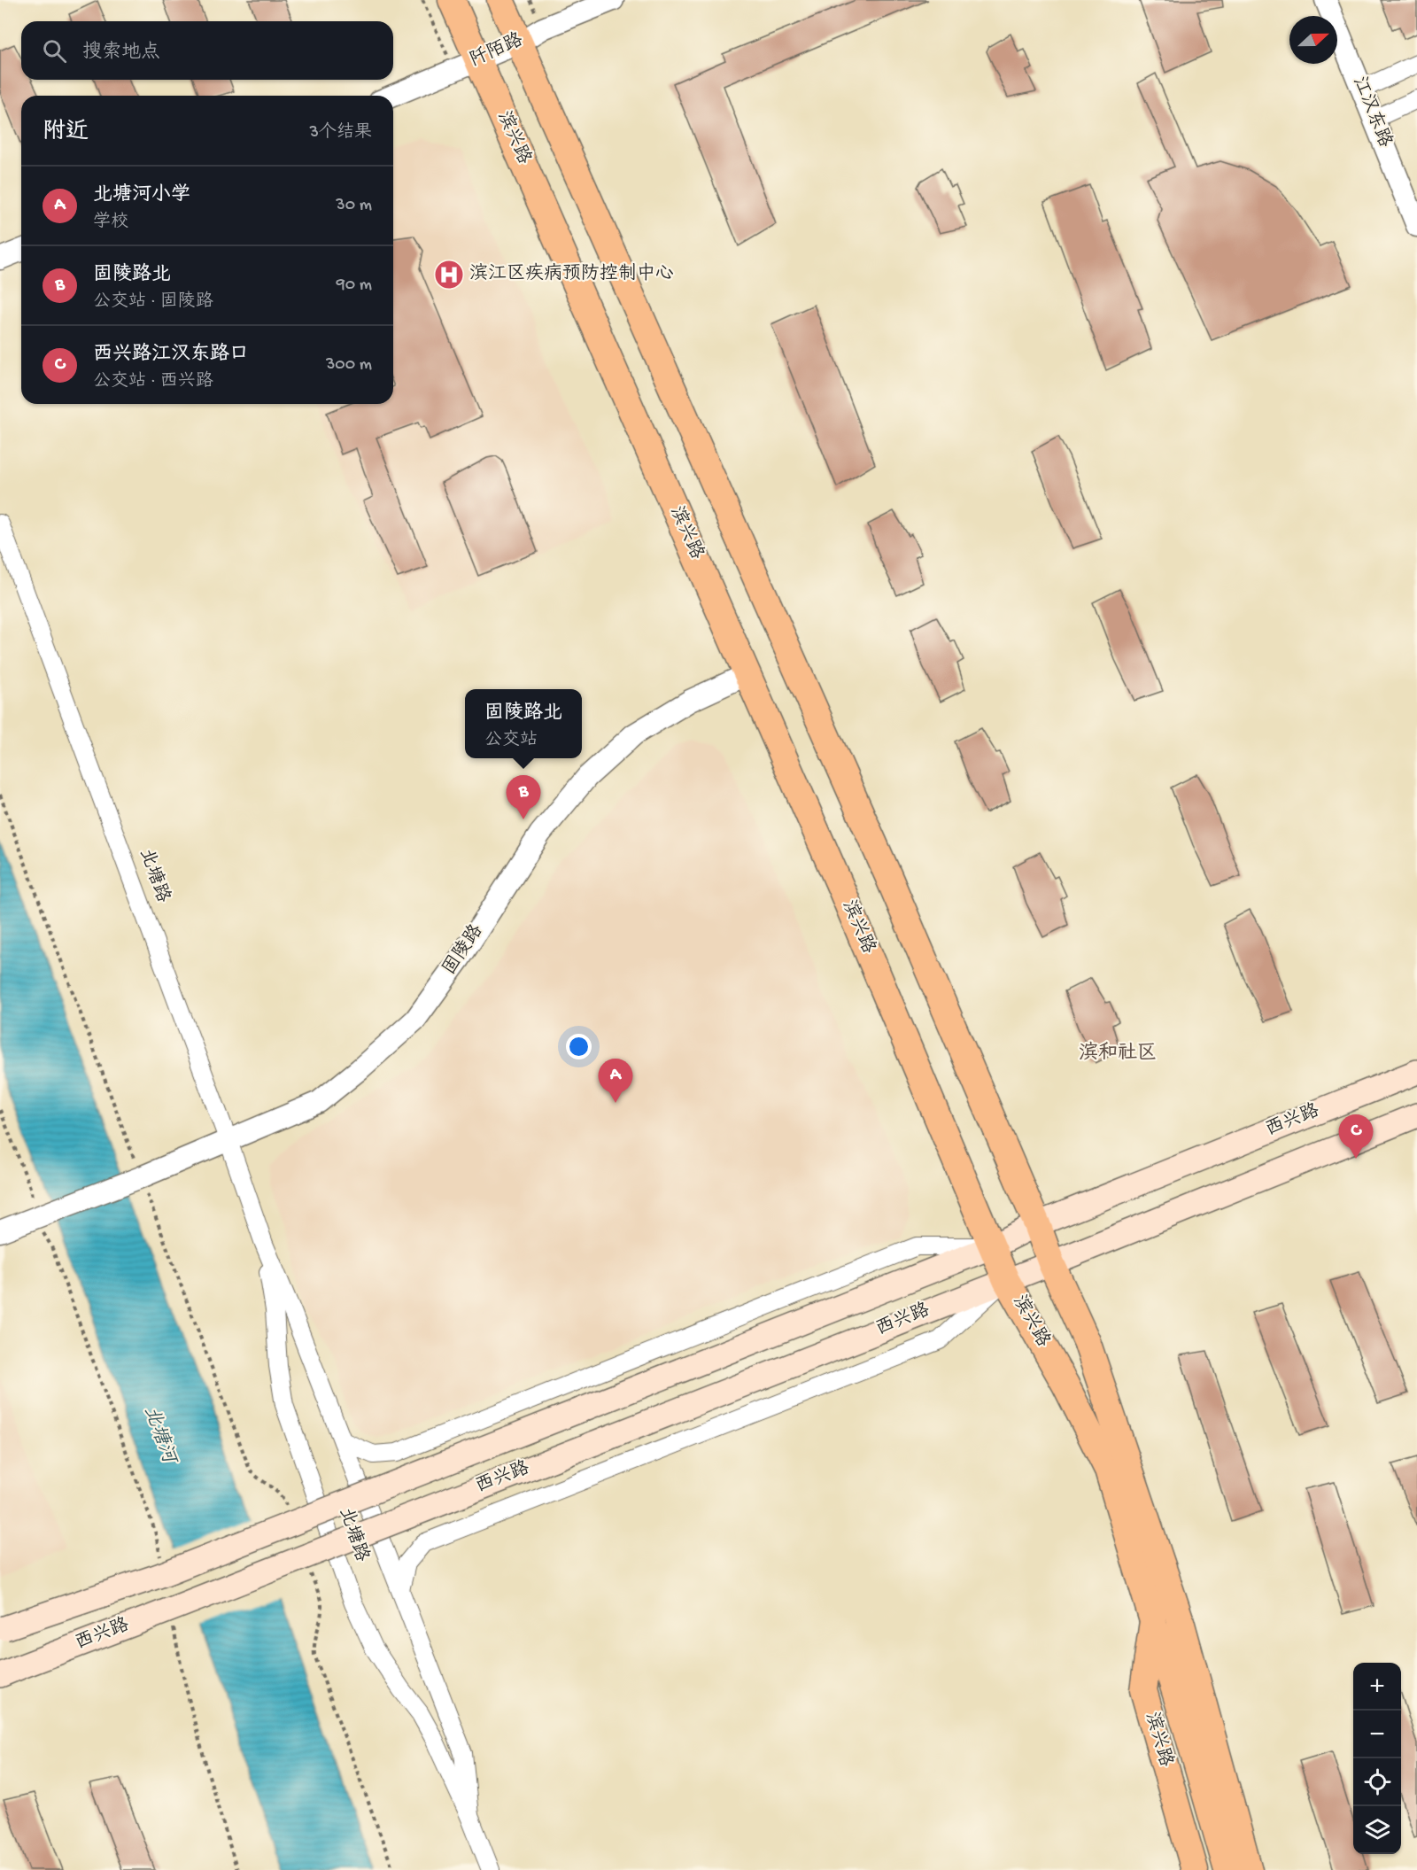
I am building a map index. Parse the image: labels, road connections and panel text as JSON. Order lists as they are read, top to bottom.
{
  "streets": {
    "main road": ["滨兴路", "西兴路"],
    "street": [
      "阡陌路",
      "江汉东路",
      "北塘路",
      "固陵路"
    ]
  },
  "crossings": [
    ["阡陌路", "滨兴路"],
    ["滨兴路", "固陵路"],
    ["滨兴路", "西兴路"],
    ["北塘路", "固陵路"],
    ["北塘路", "西兴路"]
  ],
  "districts": ["滨和社区"],
  "water": ["北塘河"],
  "places": {
    "hospital": ["滨江区疾病预防控制中心"]
  },
  "north": "right",
  "page": {
    "search": "搜索地点",
    "heading": ["附近", "3个结果"],
    "list": [
      {
        "mark": "A",
        "name": "北塘河小学",
        "note": "学校",
        "value": "30 m"
      },
      {
        "mark": "B",
        "name": "固陵路北",
        "note": "公交站 · 固陵路",
        "value": "90 m"
      },
      {
        "mark": "C",
        "name": "西兴路江汉东路口",
        "note": "公交站 · 西兴路",
        "value": "300 m"
      }
    ],
    "popup": ["固陵路北", "公交站"],
    "pins": ["B", "A", "C"],
    "map_buttons": ["+", "−"]
  }
}
